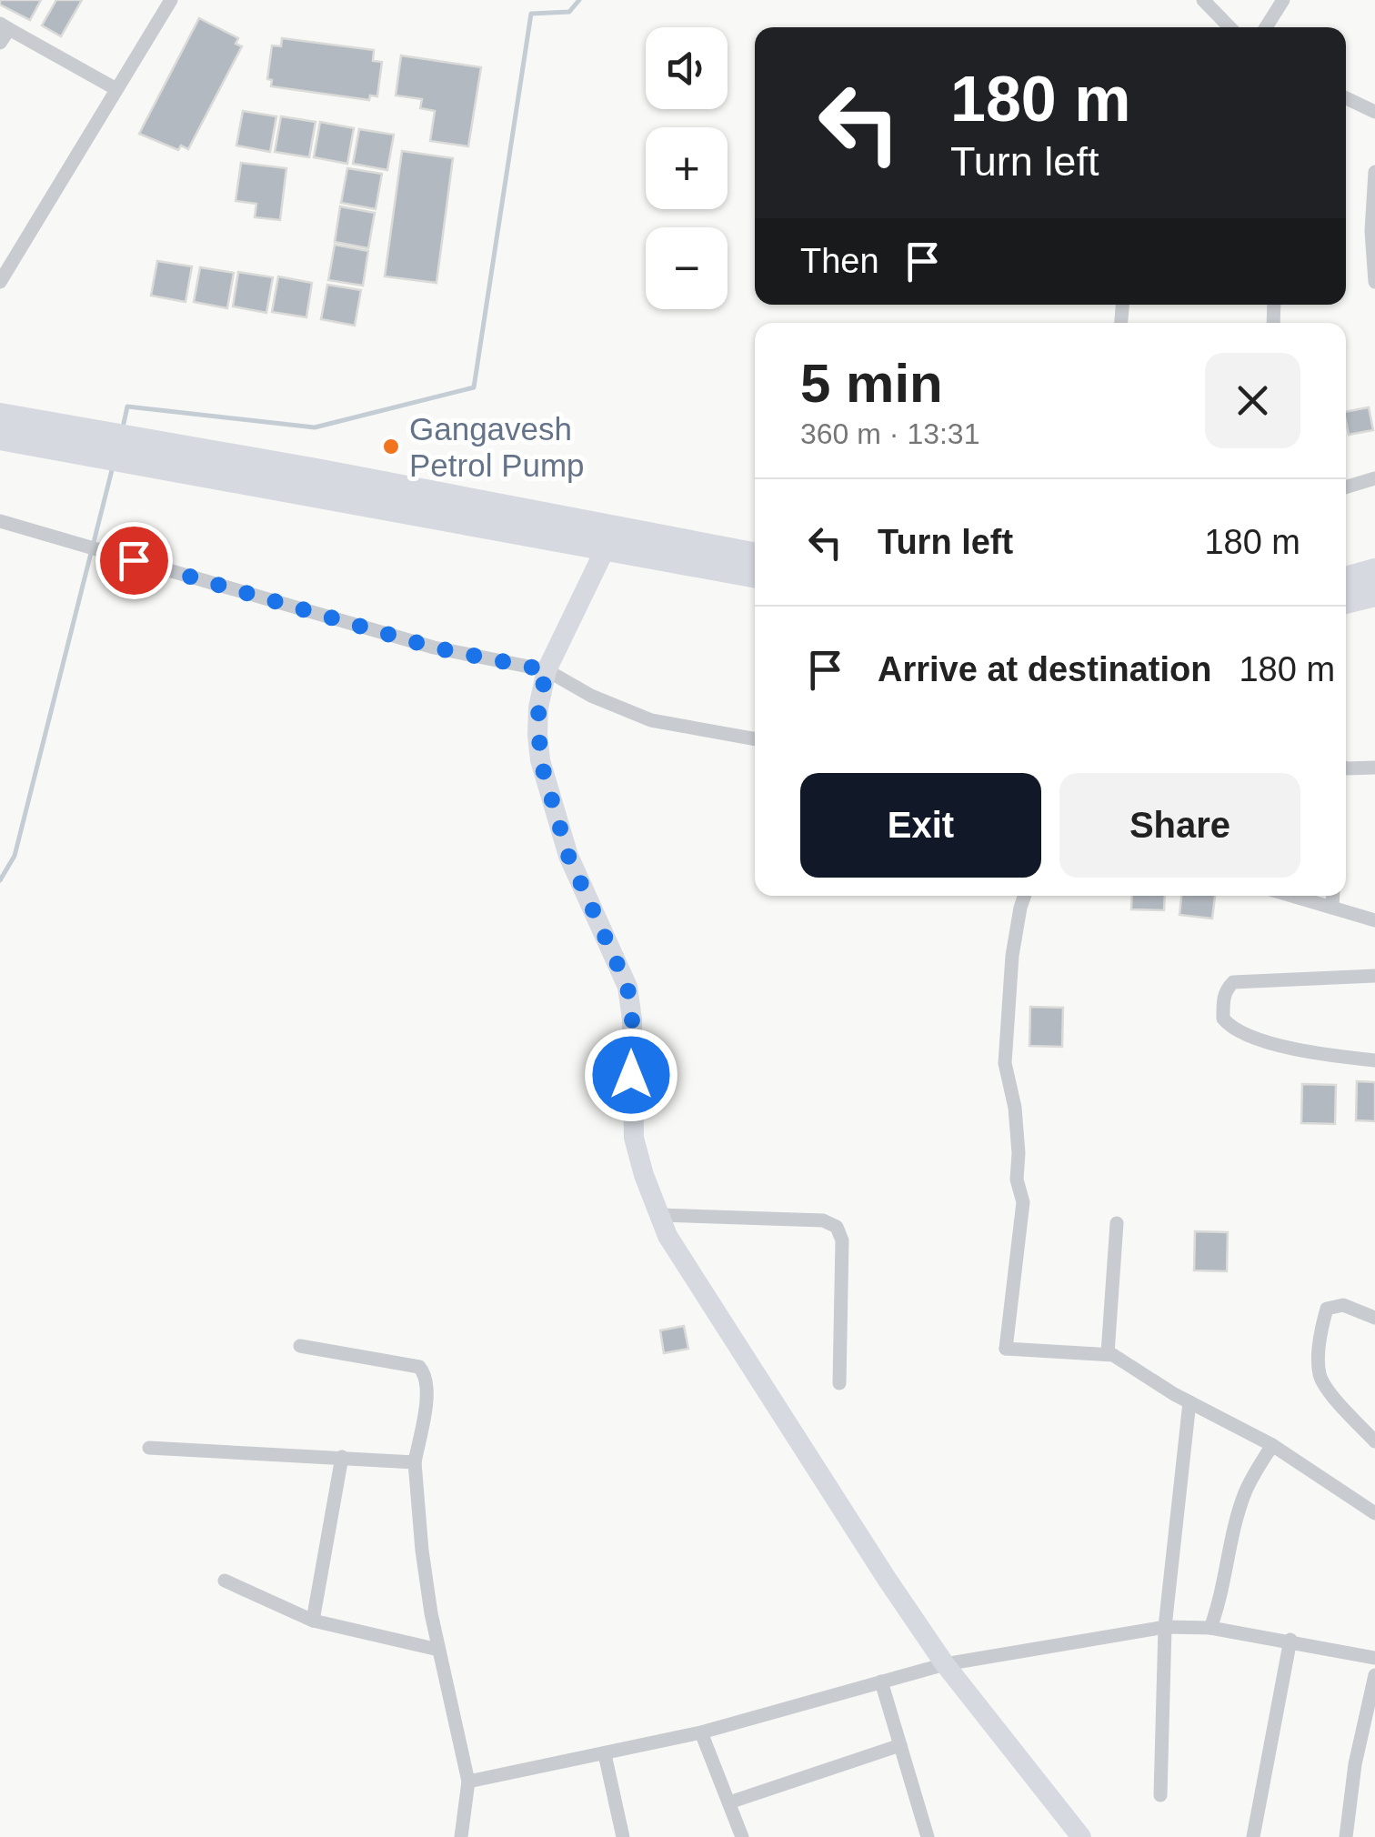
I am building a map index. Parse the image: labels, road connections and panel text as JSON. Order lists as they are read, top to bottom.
{
  "places": ["Gangavesh Petrol Pump"],
  "page": {
    "map_buttons": ["+", "−"],
    "turn": ["180 m", "Turn left"],
    "then": "Then",
    "heading": ["5 min", "360 m · 13:31"],
    "list": [
      {
        "name": "Turn left",
        "value": "180 m"
      },
      {
        "name": "Arrive at destination",
        "value": "180 m"
      }
    ],
    "buttons": ["Exit", "Share"]
  }
}
